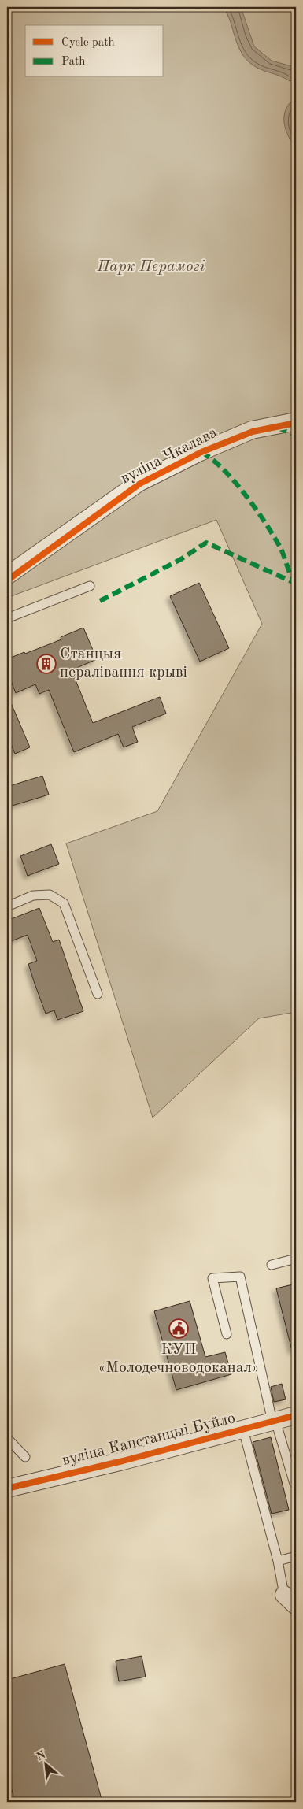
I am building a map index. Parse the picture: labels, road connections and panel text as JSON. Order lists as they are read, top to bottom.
{
  "streets": {
    "street": ["вуліца Чкалава", "вуліца Канстанцыі Буйло"]
  },
  "parks": ["Парк Перамогі"],
  "places": {
    "building": ["Станцыя пералівання крыві"],
    "public building": ["КУП «Молодечноводоканал»"]
  },
  "legend": ["Cycle path", "Path"],
  "north": "top left"
}
